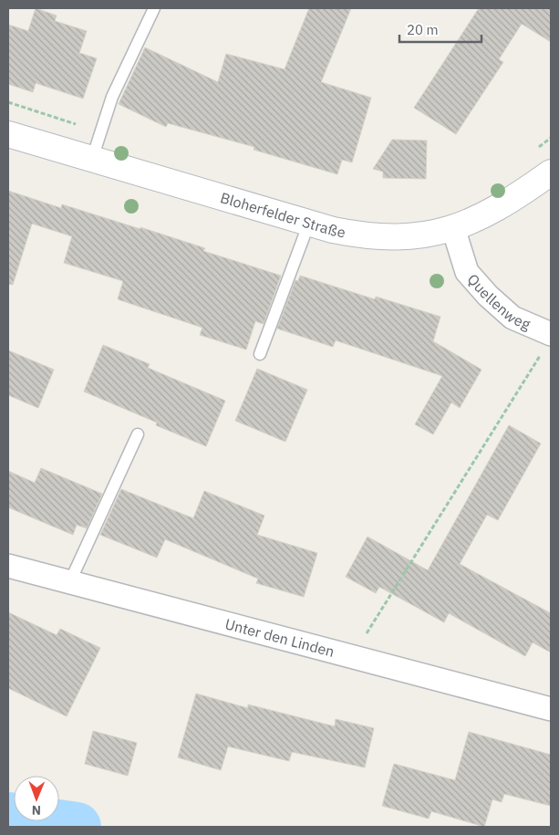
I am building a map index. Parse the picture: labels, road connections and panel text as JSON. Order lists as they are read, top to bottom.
{
  "streets": {
    "street": ["Bloherfelder Straße", "Quellenweg", "Unter den Linden"]
  },
  "crossings": [
    ["Bloherfelder Straße", "Quellenweg"]
  ],
  "scale_bar": "20 m",
  "north": "bottom"
}
